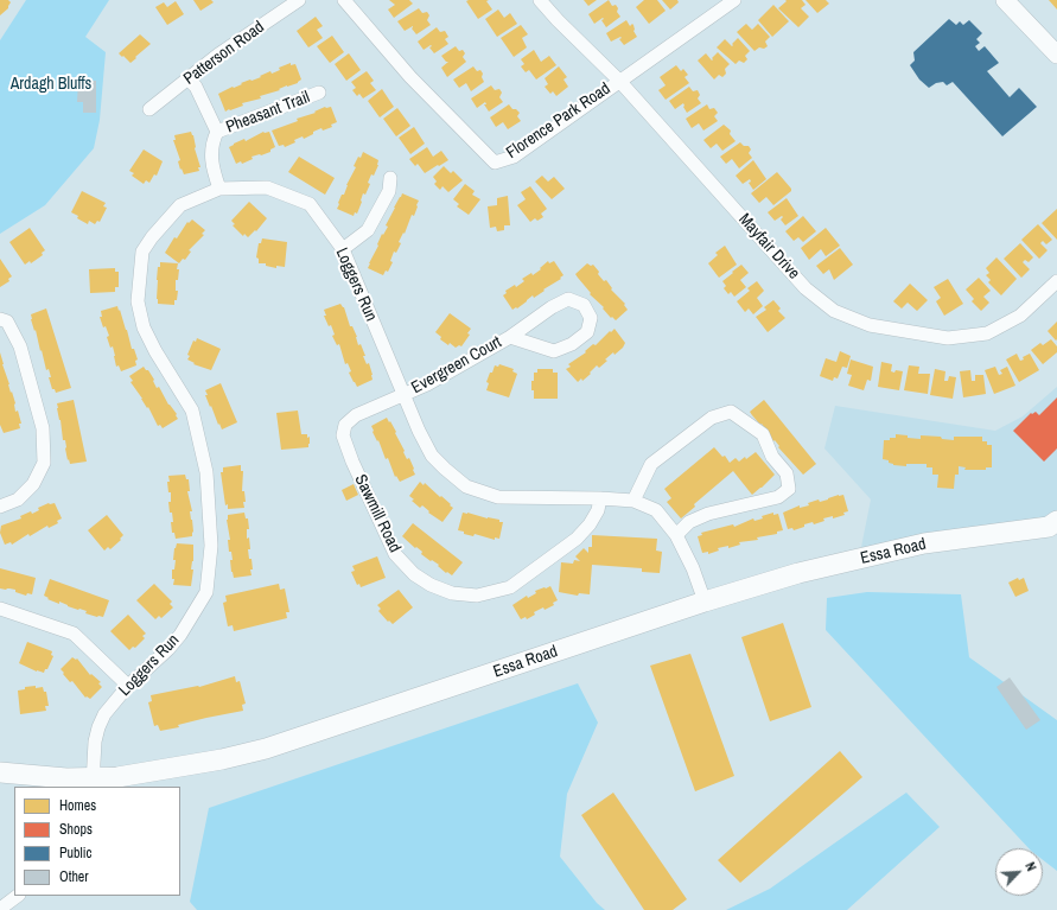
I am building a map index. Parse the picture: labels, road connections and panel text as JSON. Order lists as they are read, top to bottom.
{
  "streets": {
    "main road": ["Essa Road"],
    "street": [
      "Patterson Road",
      "Pheasant Trail",
      "Florence Park Road",
      "Mayfair Drive",
      "Loggers Run",
      "Evergreen Court",
      "Sawmill Road"
    ]
  },
  "crossings": [
    ["Florence Park Road", "Mayfair Drive"],
    ["Loggers Run", "Evergreen Court"],
    ["Loggers Run", "Sawmill Road"],
    ["Loggers Run", "Essa Road"],
    ["Evergreen Court", "Sawmill Road"]
  ],
  "parks": ["Ardagh Bluffs"],
  "legend": [
    "Homes",
    "Shops",
    "Public",
    "Other"
  ],
  "north": "top right"
}
